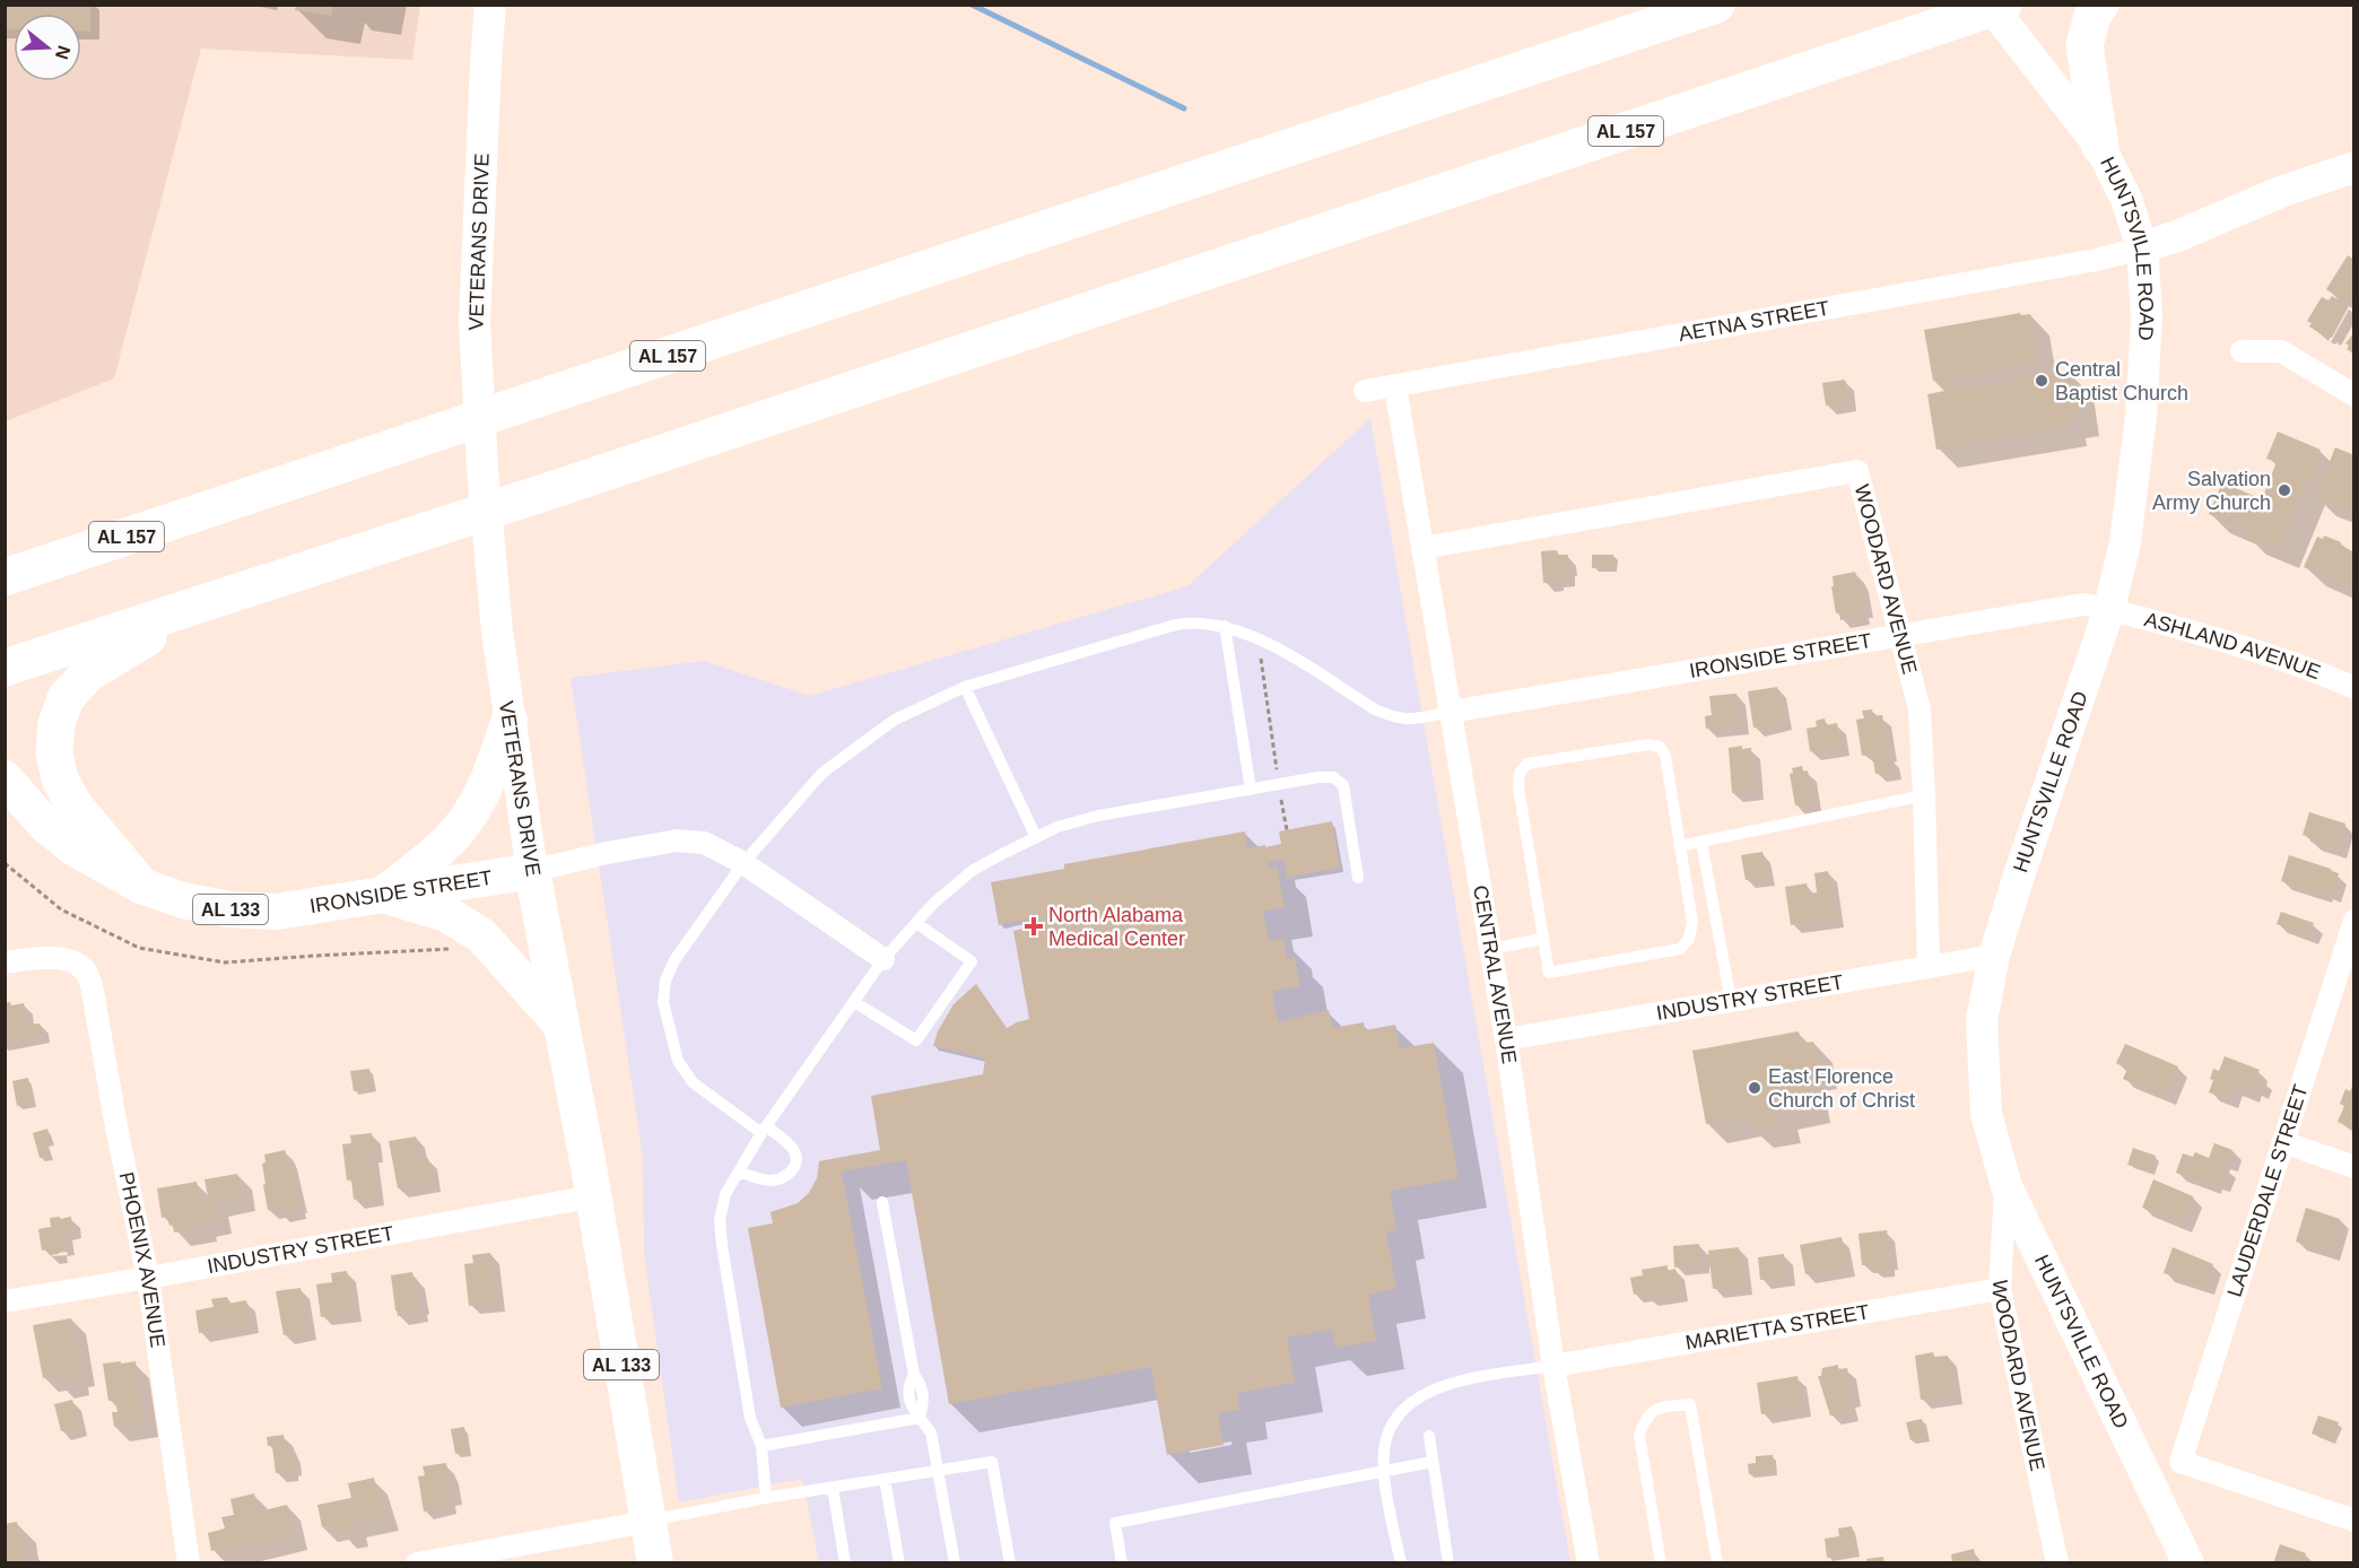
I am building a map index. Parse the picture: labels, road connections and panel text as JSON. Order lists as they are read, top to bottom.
{
  "streets": {
    "highway": ["AL 157"],
    "main road": [
      "VETERANS DRIVE",
      "HUNTSVILLE ROAD",
      "IRONSIDE STREET",
      "AL 133"
    ],
    "street": [
      "AETNA STREET",
      "WOODARD AVENUE",
      "ASHLAND AVENUE",
      "CENTRAL AVENUE",
      "INDUSTRY STREET",
      "LAUDERDALE STREET",
      "PHOENIX AVENUE",
      "MARIETTA STREET"
    ]
  },
  "crossings": [
    ["AL 157", "HUNTSVILLE ROAD"],
    ["VETERANS DRIVE", "IRONSIDE STREET"],
    ["VETERANS DRIVE", "INDUSTRY STREET"],
    ["HUNTSVILLE ROAD", "AETNA STREET"],
    ["HUNTSVILLE ROAD", "WOODARD AVENUE"],
    ["HUNTSVILLE ROAD", "ASHLAND AVENUE"],
    ["HUNTSVILLE ROAD", "IRONSIDE STREET"],
    ["HUNTSVILLE ROAD", "INDUSTRY STREET"],
    ["AETNA STREET", "CENTRAL AVENUE"],
    ["WOODARD AVENUE", "IRONSIDE STREET"],
    ["WOODARD AVENUE", "CENTRAL AVENUE"],
    ["WOODARD AVENUE", "INDUSTRY STREET"],
    ["WOODARD AVENUE", "MARIETTA STREET"],
    ["ASHLAND AVENUE", "IRONSIDE STREET"],
    ["IRONSIDE STREET", "CENTRAL AVENUE"],
    ["CENTRAL AVENUE", "INDUSTRY STREET"],
    ["CENTRAL AVENUE", "MARIETTA STREET"],
    ["INDUSTRY STREET", "PHOENIX AVENUE"]
  ],
  "places": {
    "other": ["Central Baptist Church", "Salvation Army Church", "East Florence Church of Christ"],
    "health": ["North Alabama Medical Center"]
  },
  "north": "right"
}
